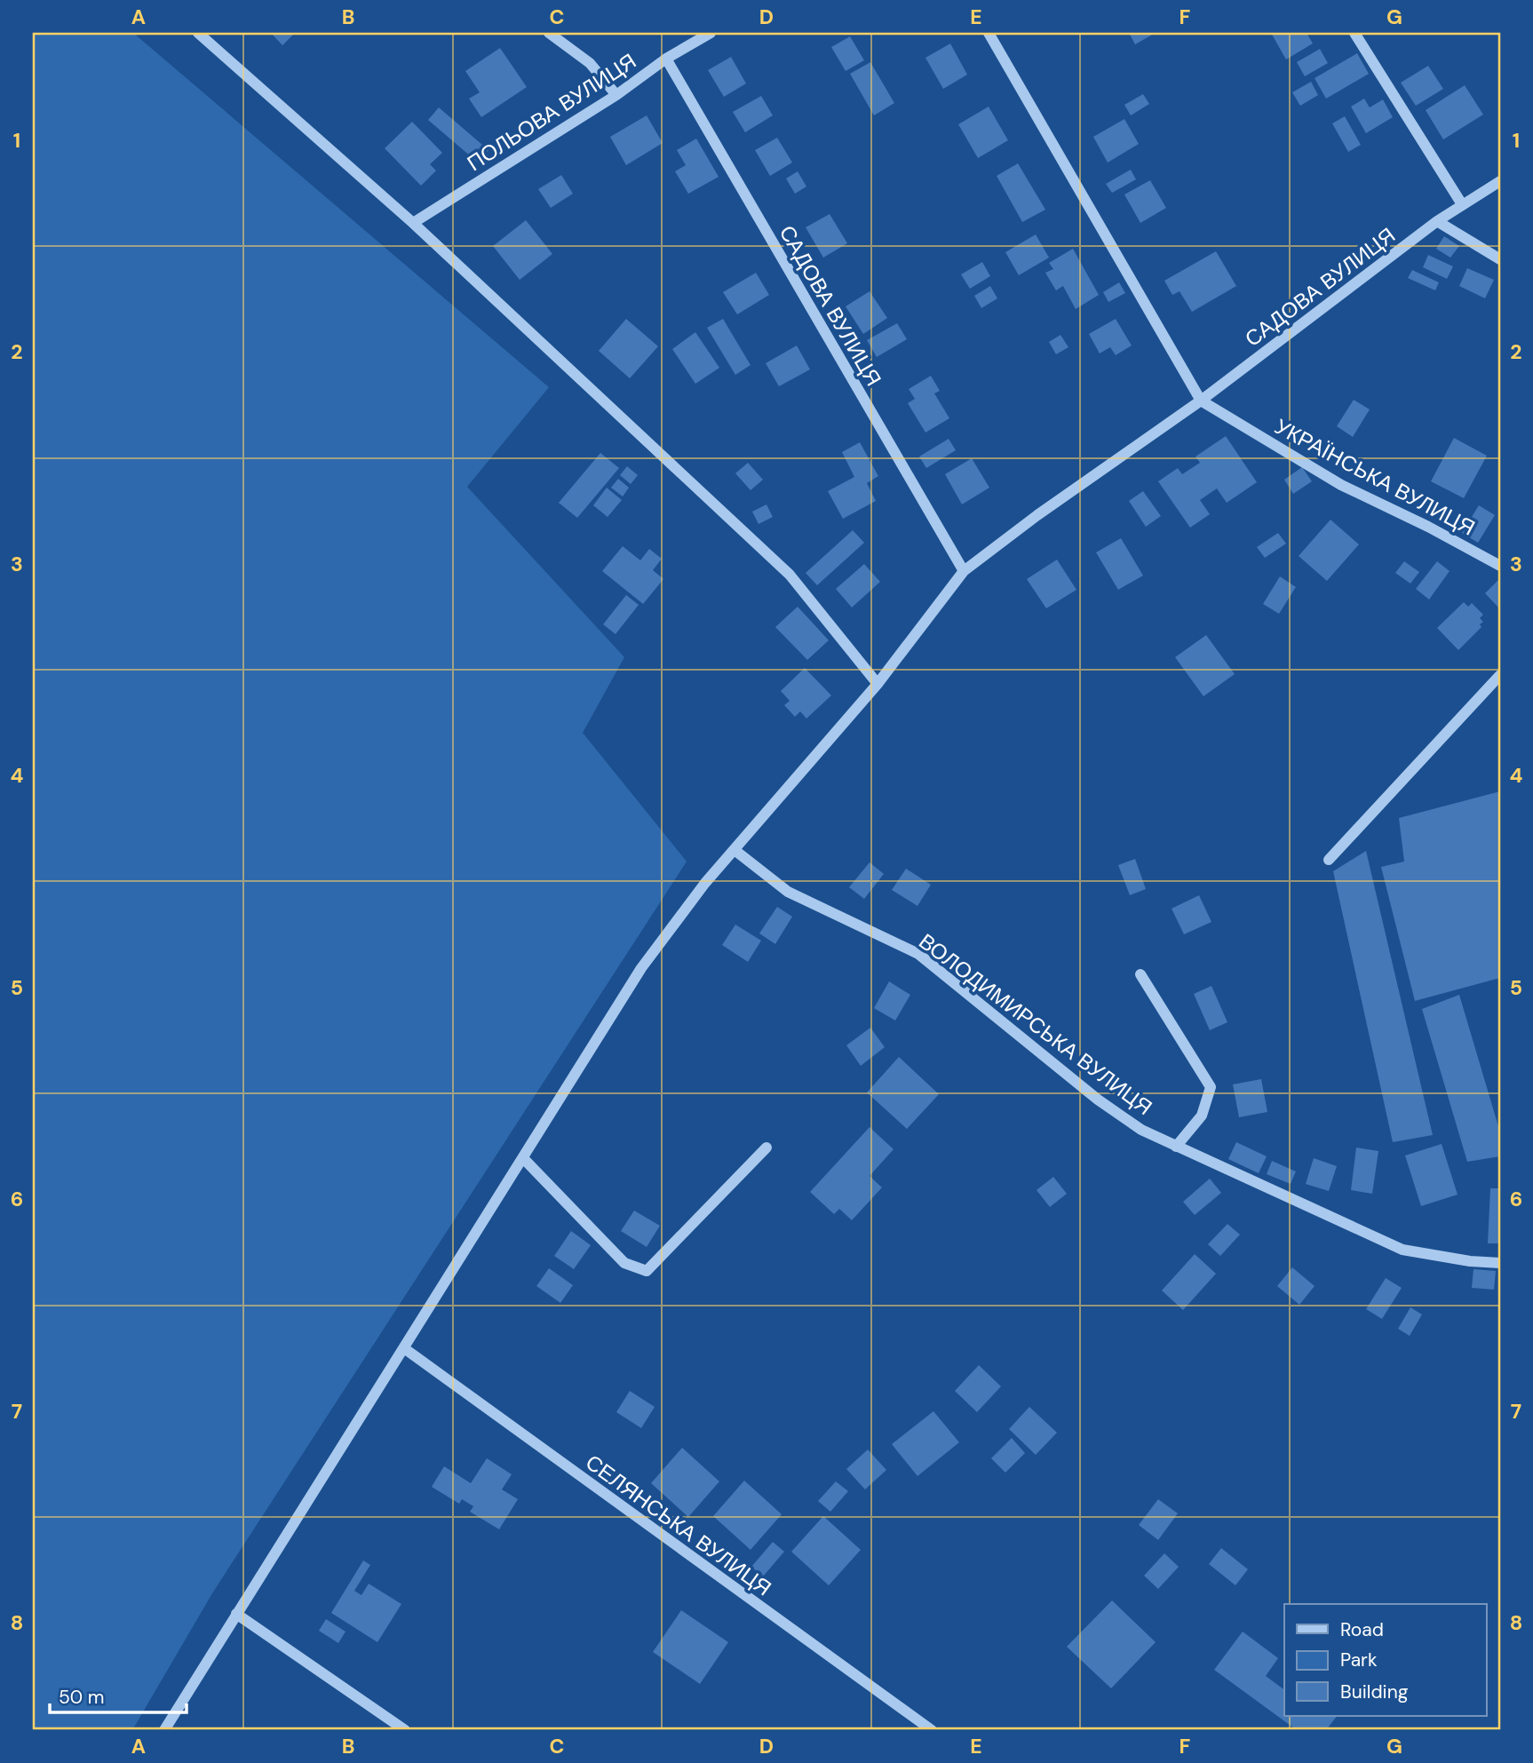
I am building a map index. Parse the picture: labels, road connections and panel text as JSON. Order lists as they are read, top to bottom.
{
  "streets": {
    "street": [
      "ПОЛЬОВА ВУЛИЦЯ",
      "САДОВА ВУЛИЦЯ",
      "УКРАЇНСЬКА ВУЛИЦЯ",
      "ВОЛОДИМИРСЬКА ВУЛИЦЯ",
      "СЕЛЯНСЬКА ВУЛИЦЯ"
    ]
  },
  "crossings": [
    ["ПОЛЬОВА ВУЛИЦЯ", "САДОВА ВУЛИЦЯ"],
    ["САДОВА ВУЛИЦЯ", "УКРАЇНСЬКА ВУЛИЦЯ"],
    ["САДОВА ВУЛИЦЯ", "ВОЛОДИМИРСЬКА ВУЛИЦЯ"],
    ["САДОВА ВУЛИЦЯ", "СЕЛЯНСЬКА ВУЛИЦЯ"]
  ],
  "legend": ["Road", "Park", "Building"],
  "scale_bar": "50 m",
  "grid": {
    "columns": [
      "A",
      "B",
      "C",
      "D",
      "E",
      "F",
      "G"
    ],
    "rows": [
      "1",
      "2",
      "3",
      "4",
      "5",
      "6",
      "7",
      "8"
    ]
  }
}
